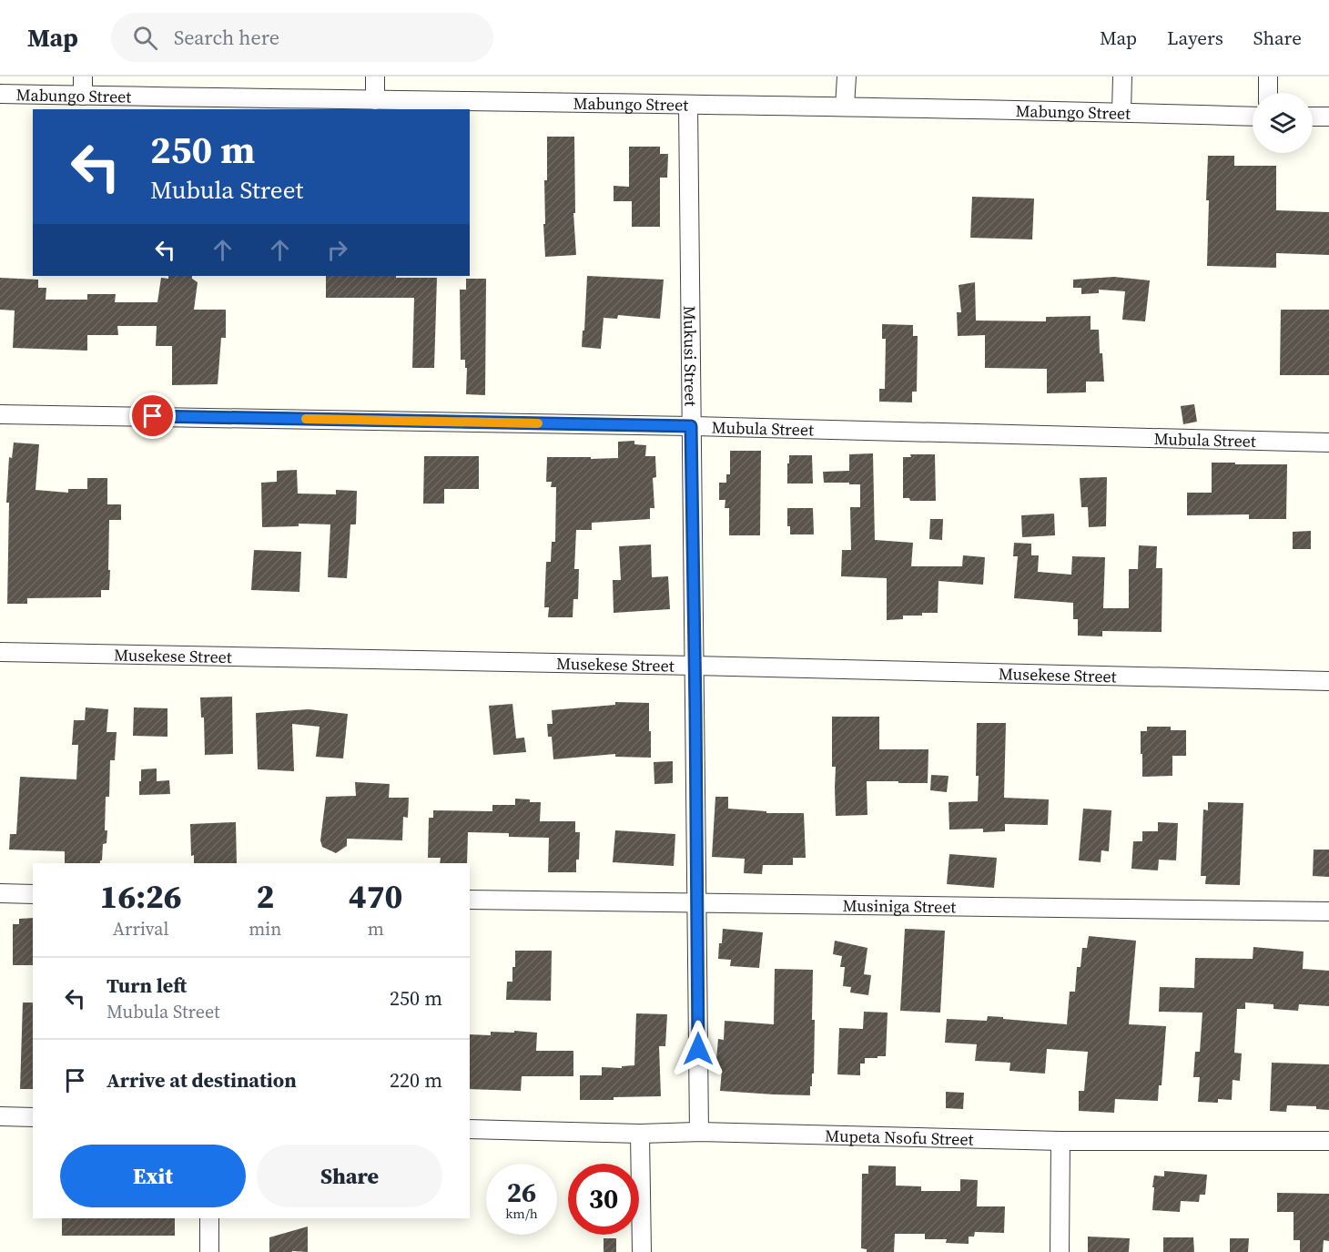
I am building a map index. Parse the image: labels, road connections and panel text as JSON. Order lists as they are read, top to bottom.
{
  "streets": {
    "street": [
      "Mabungo Street",
      "Mukusi Street",
      "Mubula Street",
      "Musekese Street",
      "Musiniga Street",
      "Mupeta Nsofu Street"
    ]
  },
  "crossings": [
    ["Mabungo Street", "Mukusi Street"],
    ["Mukusi Street", "Mubula Street"],
    ["Mukusi Street", "Musekese Street"],
    ["Mukusi Street", "Musiniga Street"],
    ["Mukusi Street", "Mupeta Nsofu Street"]
  ],
  "page": {
    "header": "Map",
    "search": "Search here",
    "nav": ["Map", "Layers", "Share"],
    "turn": ["250 m", "Mubula Street"],
    "eta": [
      "16:26",
      "Arrival",
      "2",
      "min",
      "470",
      "m"
    ],
    "list": [
      {
        "name": "Turn left",
        "note": "Mubula Street",
        "value": "250 m"
      },
      {
        "name": "Arrive at destination",
        "value": "220 m"
      }
    ],
    "buttons": ["Exit", "Share"],
    "speed": "26 km/h",
    "limit": "30"
  }
}
